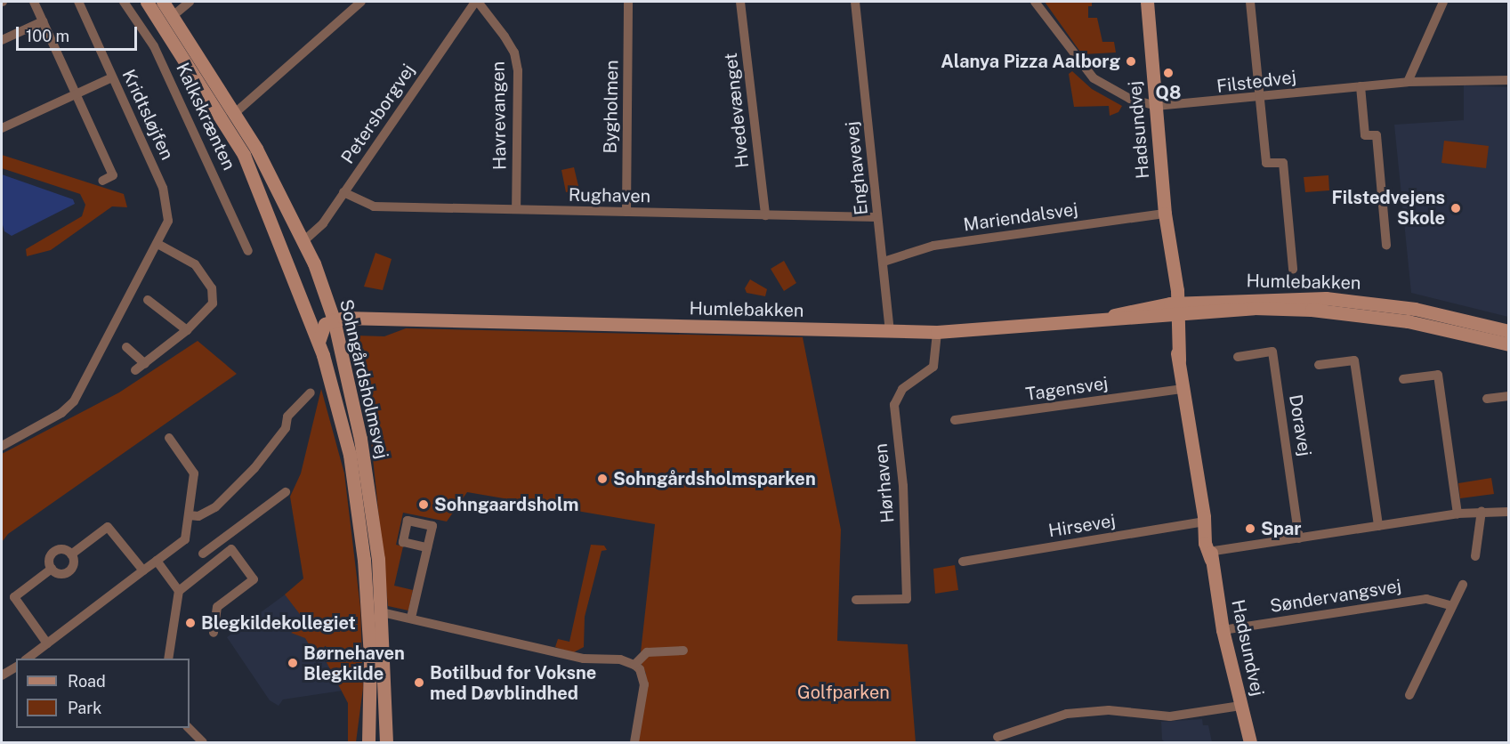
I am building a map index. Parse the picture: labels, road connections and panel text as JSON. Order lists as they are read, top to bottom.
{
  "streets": {
    "street": [
      "Filstedvej",
      "Bygholmen",
      "Hvedevænget",
      "Petersborgvej",
      "Kridtsløjfen",
      "Havrevangen",
      "Kalkskrænten",
      "Hadsundvej",
      "Enghavevej",
      "Rughaven",
      "Mariendalsvej",
      "Humlebakken",
      "Sohngårdsholmsvej",
      "Tagensvej",
      "Doravej",
      "Hørhaven",
      "Hirsevej",
      "Søndervangsvej"
    ]
  },
  "crossings": [
    ["Filstedvej", "Hadsundvej"],
    ["Bygholmen", "Rughaven"],
    ["Hvedevænget", "Rughaven"],
    ["Petersborgvej", "Havrevangen"],
    ["Petersborgvej", "Rughaven"],
    ["Petersborgvej", "Sohngårdsholmsvej"],
    ["Havrevangen", "Rughaven"],
    ["Hadsundvej", "Mariendalsvej"],
    ["Hadsundvej", "Humlebakken"],
    ["Hadsundvej", "Tagensvej"],
    ["Hadsundvej", "Hirsevej"],
    ["Hadsundvej", "Søndervangsvej"],
    ["Enghavevej", "Rughaven"],
    ["Enghavevej", "Mariendalsvej"],
    ["Enghavevej", "Humlebakken"],
    ["Humlebakken", "Sohngårdsholmsvej"],
    ["Humlebakken", "Hørhaven"]
  ],
  "parks": ["Golfparken"],
  "places": [
    "Alanya Pizza Aalborg",
    "Q8",
    "Filstedvejens Skole",
    "Sohngårdsholmsparken",
    "Sohngaardsholm",
    "Spar",
    "Blegkildekollegiet",
    "Børnehaven Blegkilde",
    "Botilbud for Voksne med Døvblindhed"
  ],
  "legend": ["Road", "Park"],
  "scale_bar": "100 m"
}
